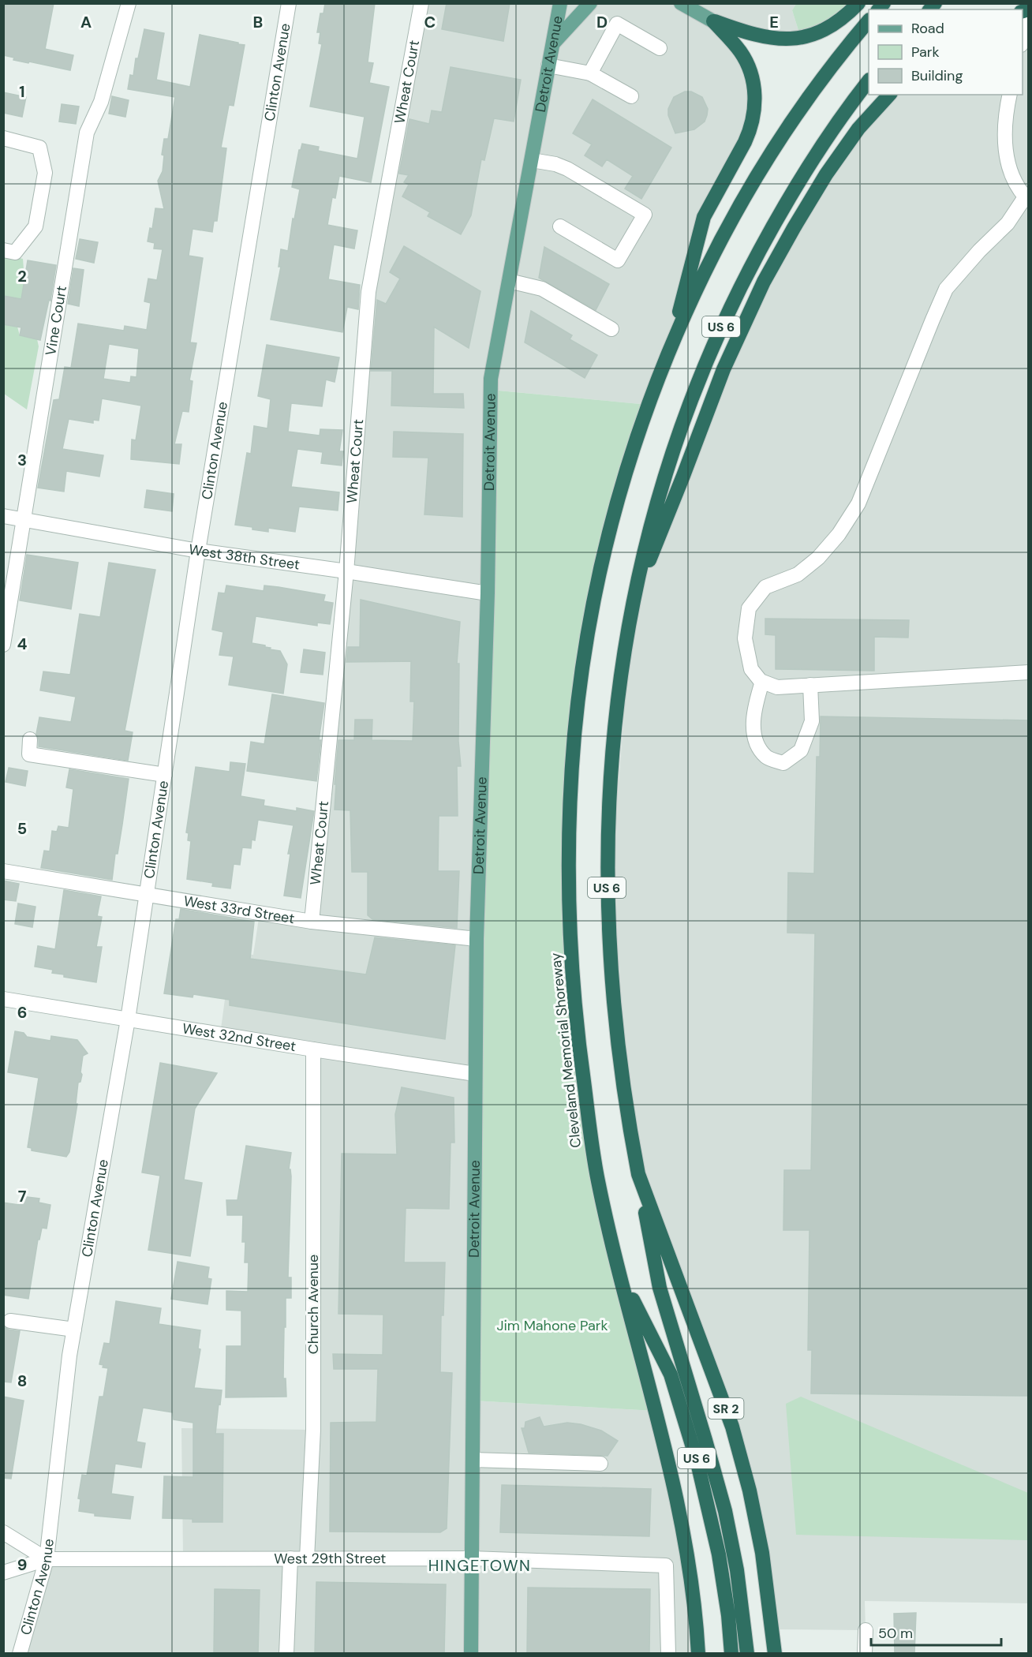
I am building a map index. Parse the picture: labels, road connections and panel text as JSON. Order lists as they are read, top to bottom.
{
  "streets": {
    "highway": ["US 6", "Cleveland Memorial Shoreway", "SR 2"],
    "main road": ["Detroit Avenue"],
    "street": [
      "Clinton Avenue",
      "Wheat Court",
      "Vine Court",
      "West 38th Street",
      "West 33rd Street",
      "West 32nd Street",
      "Church Avenue",
      "West 29th Street"
    ]
  },
  "crossings": [
    ["Detroit Avenue", "West 38th Street"],
    ["Detroit Avenue", "West 33rd Street"],
    ["Detroit Avenue", "West 32nd Street"],
    ["Detroit Avenue", "West 29th Street"],
    ["Clinton Avenue", "West 38th Street"],
    ["Clinton Avenue", "West 33rd Street"],
    ["Clinton Avenue", "West 32nd Street"],
    ["Clinton Avenue", "West 29th Street"],
    ["Wheat Court", "West 38th Street"],
    ["Wheat Court", "West 33rd Street"],
    ["Vine Court", "West 38th Street"],
    ["US 6", "Cleveland Memorial Shoreway"],
    ["US 6", "SR 2"],
    ["West 32nd Street", "Church Avenue"],
    ["Church Avenue", "West 29th Street"]
  ],
  "districts": ["HINGETOWN"],
  "parks": ["Jim Mahone Park"],
  "legend": ["Road", "Park", "Building"],
  "scale_bar": "50 m",
  "grid": {
    "columns": [
      "A",
      "B",
      "C",
      "D",
      "E"
    ],
    "rows": [
      "1",
      "2",
      "3",
      "4",
      "5",
      "6",
      "7",
      "8",
      "9"
    ]
  }
}
